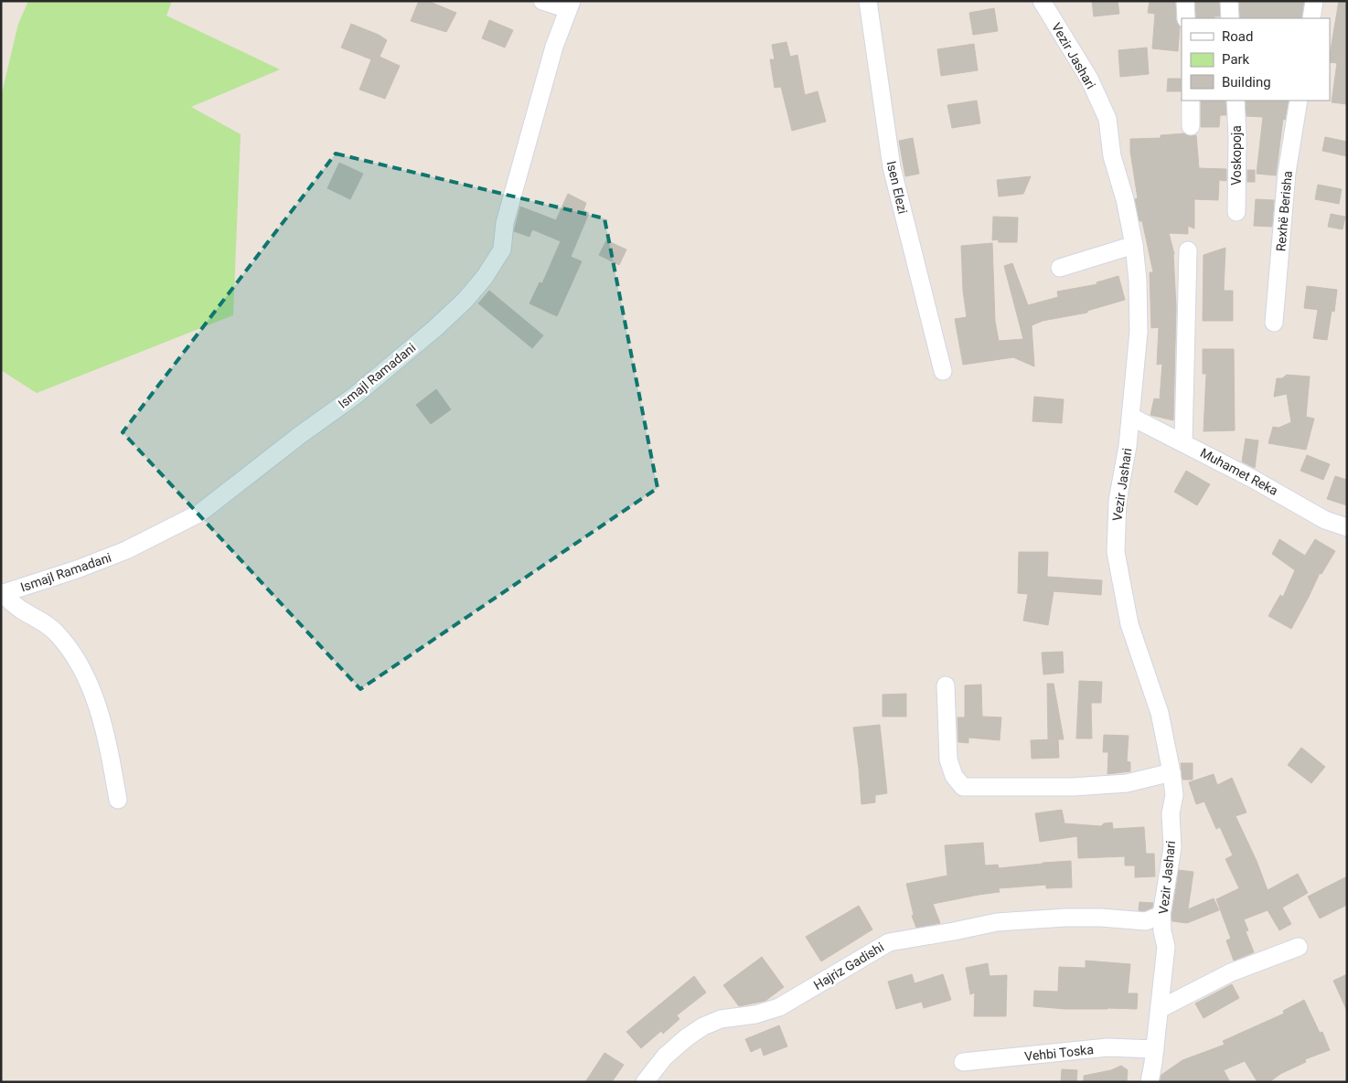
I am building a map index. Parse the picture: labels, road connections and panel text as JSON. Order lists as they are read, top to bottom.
{
  "streets": {
    "street": [
      "Vezir Jashari",
      "Voskopoja",
      "Isen Elezi",
      "Rexhë Berisha",
      "Ismajl Ramadani",
      "Muhamet Reka",
      "Hajriz Gadishi",
      "Vehbi Toska"
    ]
  },
  "crossings": [
    ["Vezir Jashari", "Muhamet Reka"],
    ["Vezir Jashari", "Hajriz Gadishi"],
    ["Vezir Jashari", "Vehbi Toska"]
  ],
  "legend": ["Road", "Park", "Building"]
}
